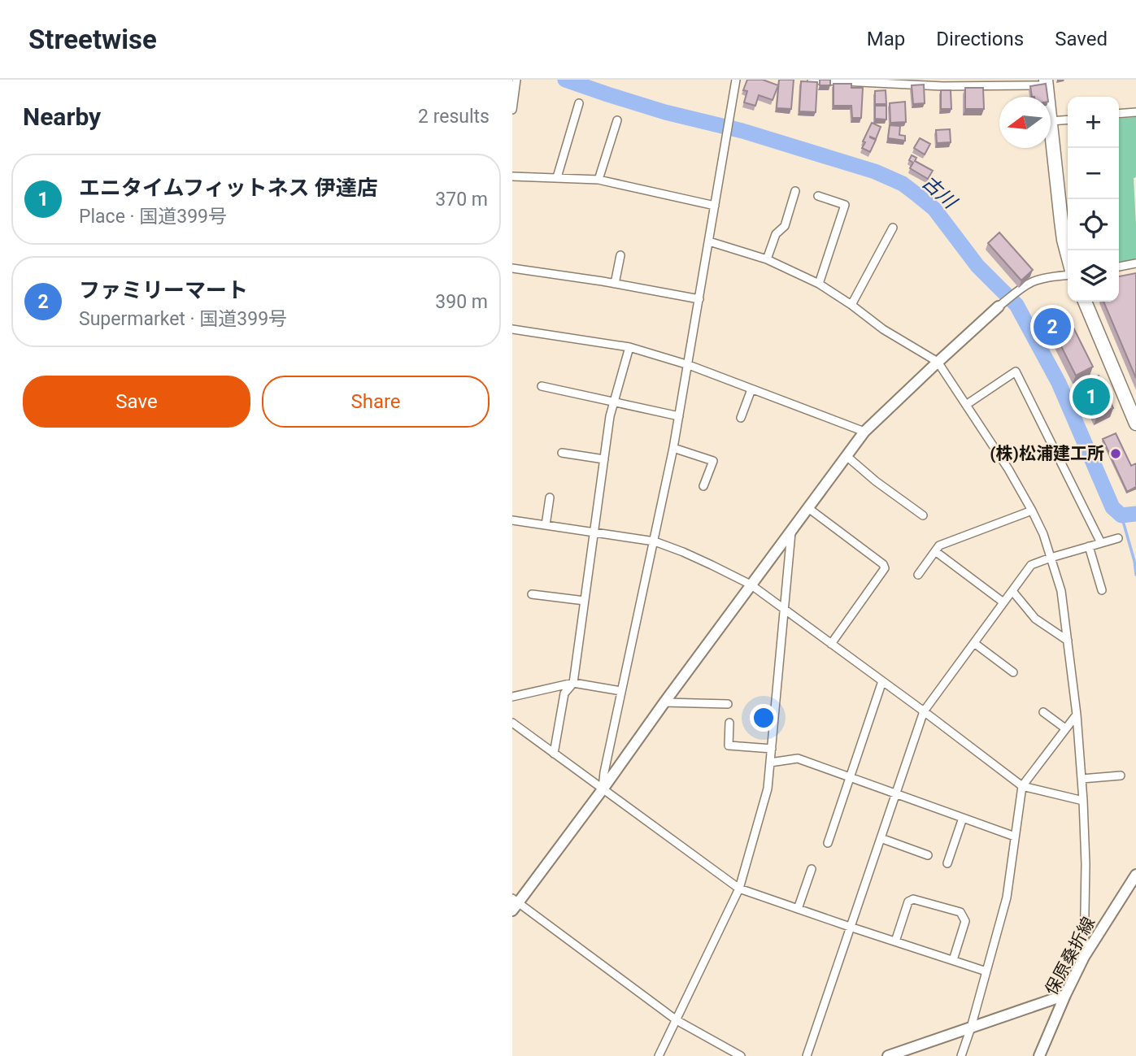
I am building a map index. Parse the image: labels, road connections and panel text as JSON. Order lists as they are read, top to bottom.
{
  "streets": {
    "street": ["保原桑折線"]
  },
  "water": ["古川"],
  "places": ["(株)松浦建工所"],
  "north": "left",
  "page": {
    "header": "Streetwise",
    "nav": ["Map", "Directions", "Saved"],
    "heading": ["Nearby", "2 results"],
    "map_buttons": ["+", "−"],
    "list": [
      {
        "mark": "1",
        "name": "エニタイムフィットネス 伊達店",
        "note": "Place · 国道399号",
        "value": "370 m"
      },
      {
        "mark": "2",
        "name": "ファミリーマート",
        "note": "Supermarket · 国道399号",
        "value": "390 m"
      }
    ],
    "pins": ["2", "1"],
    "buttons": ["Save", "Share"]
  }
}
